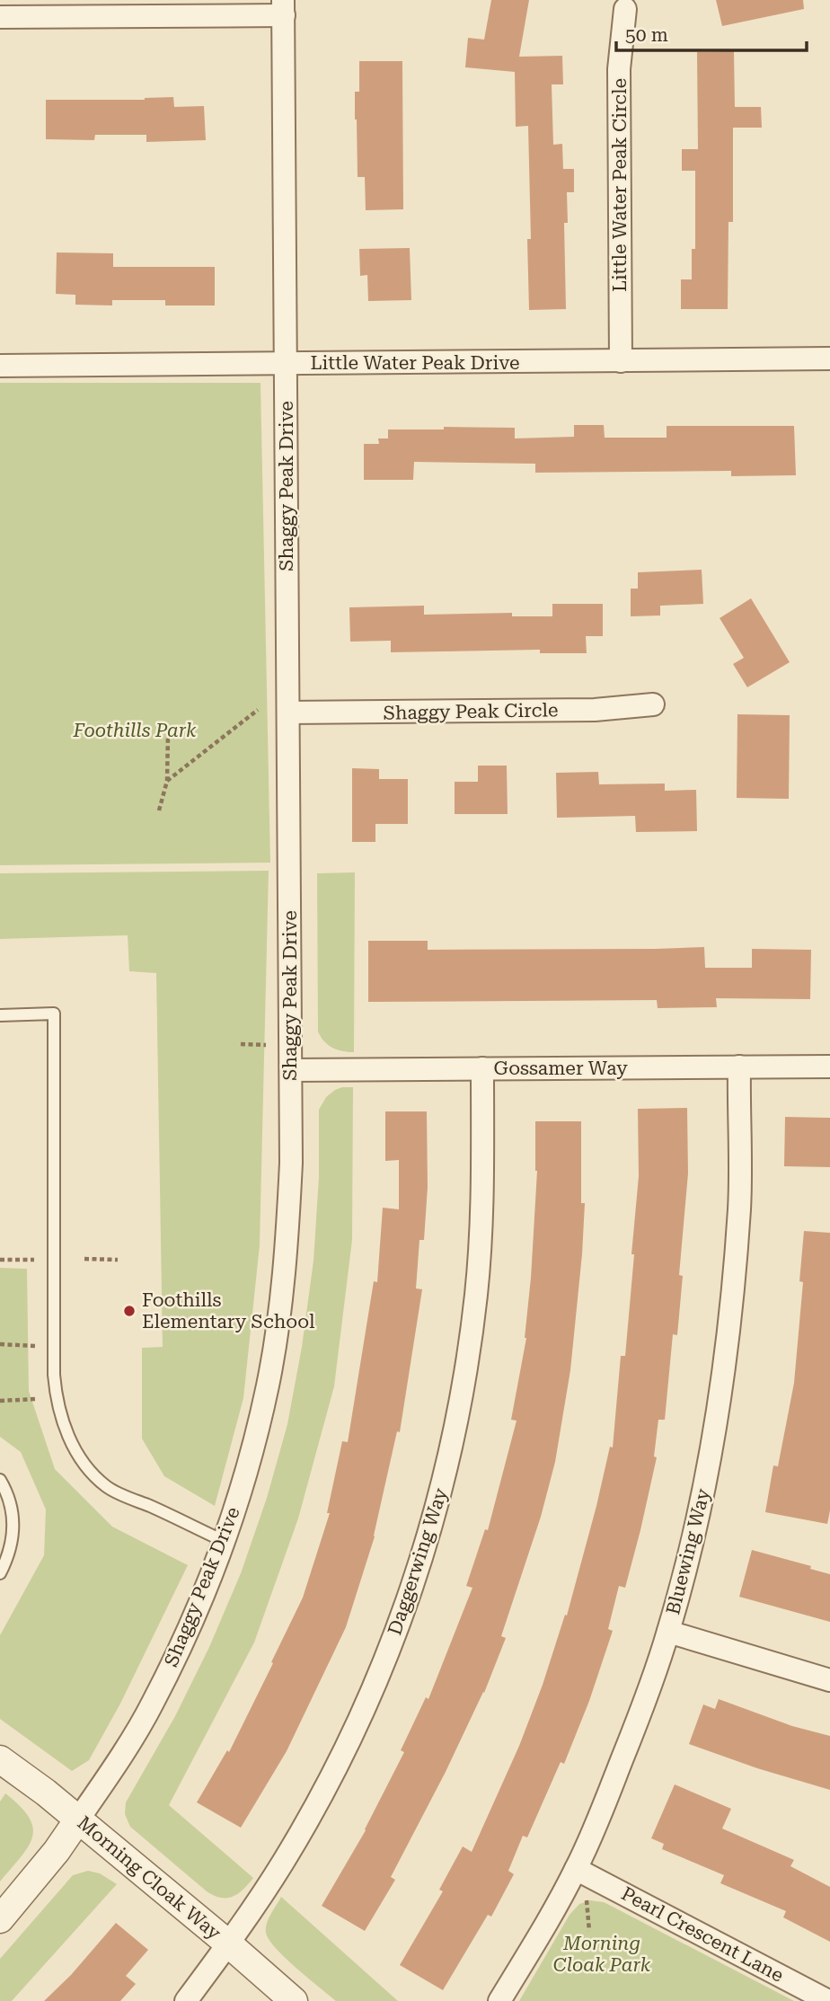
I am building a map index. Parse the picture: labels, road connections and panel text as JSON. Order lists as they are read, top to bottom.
{
  "streets": {
    "street": [
      "Little Water Peak Circle",
      "Little Water Peak Drive",
      "Shaggy Peak Drive",
      "Shaggy Peak Circle",
      "Gossamer Way",
      "Bluewing Way",
      "Daggerwing Way",
      "Morning Cloak Way",
      "Pearl Crescent Lane"
    ]
  },
  "crossings": [
    ["Little Water Peak Circle", "Little Water Peak Drive"],
    ["Little Water Peak Drive", "Shaggy Peak Drive"],
    ["Shaggy Peak Drive", "Shaggy Peak Circle"],
    ["Shaggy Peak Drive", "Gossamer Way"],
    ["Shaggy Peak Drive", "Morning Cloak Way"],
    ["Gossamer Way", "Bluewing Way"],
    ["Gossamer Way", "Daggerwing Way"],
    ["Bluewing Way", "Pearl Crescent Lane"],
    ["Daggerwing Way", "Morning Cloak Way"]
  ],
  "parks": ["Foothills Park", "Morning Cloak Park"],
  "places": ["Foothills Elementary School"],
  "scale_bar": "50 m"
}
